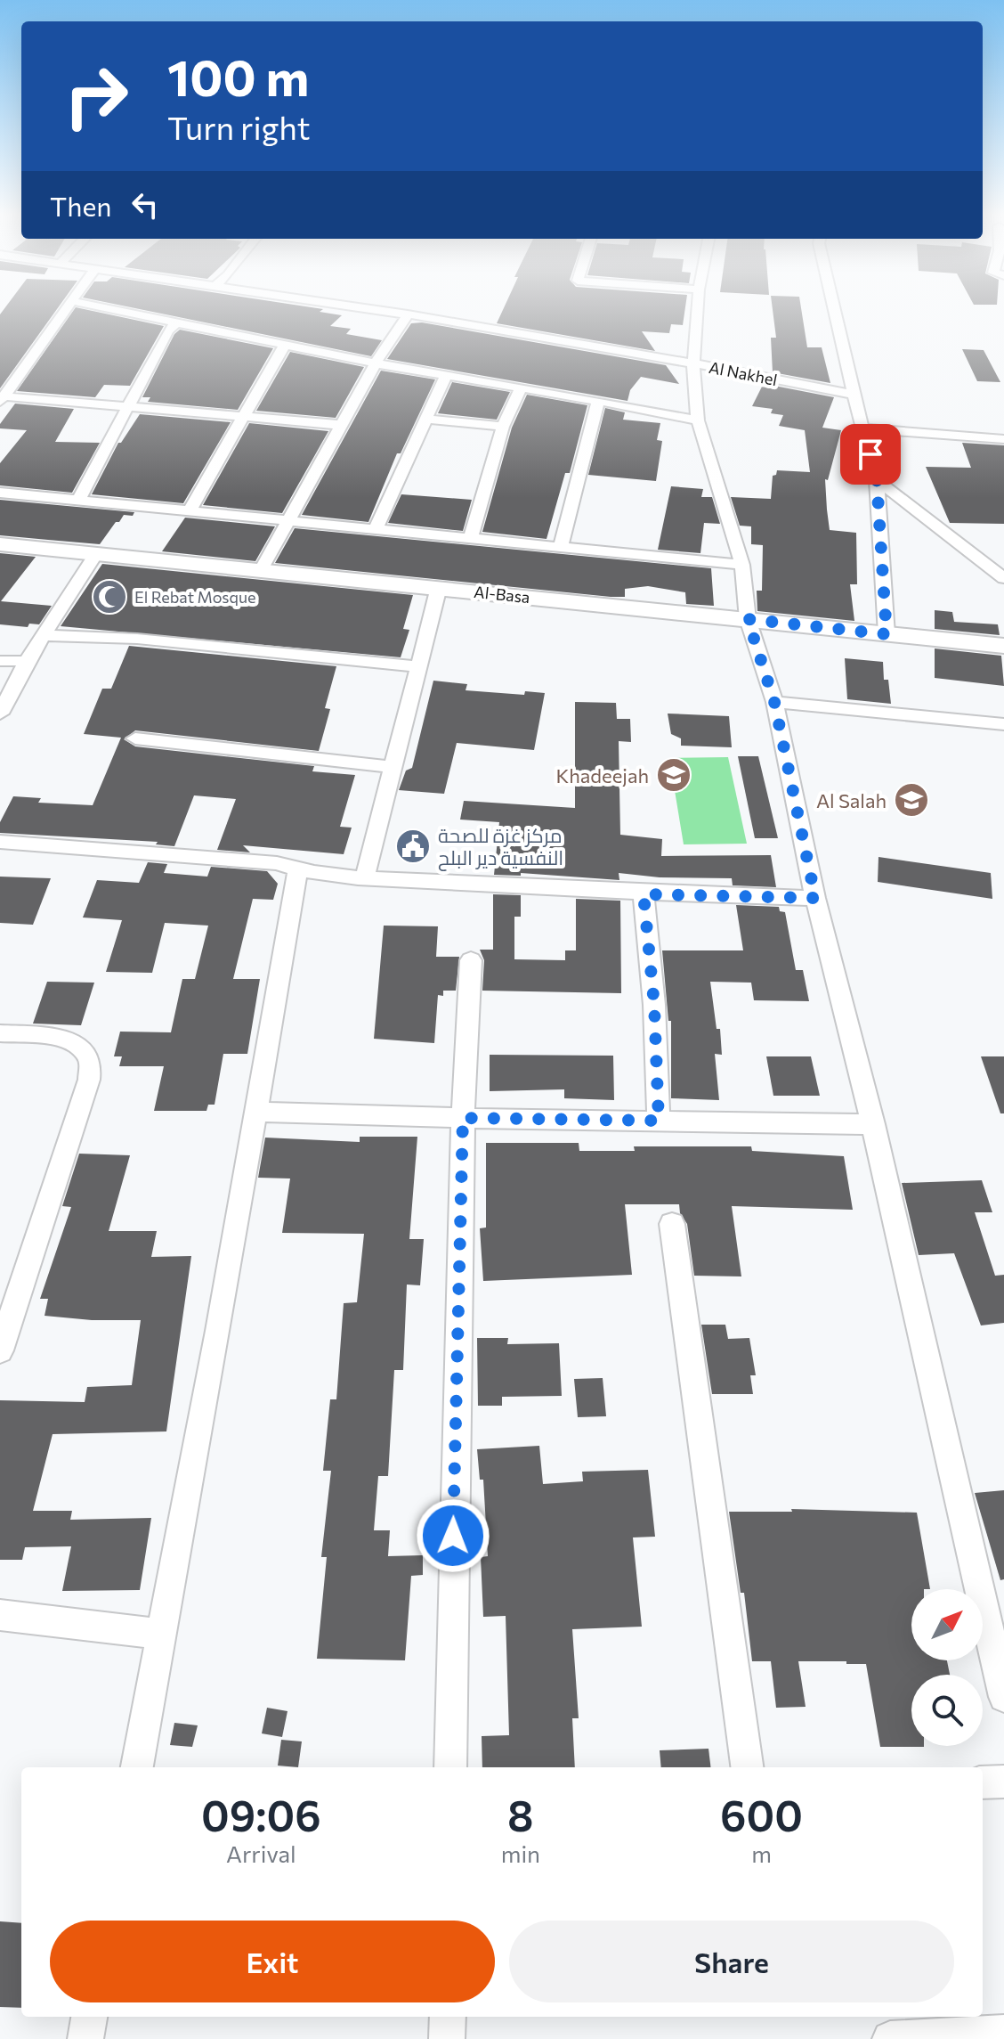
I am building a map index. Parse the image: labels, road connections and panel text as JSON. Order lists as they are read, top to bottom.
{
  "streets": {
    "street": ["Al Nakhel", "Al-Basa"]
  },
  "places": {
    "mosque": ["El Rebat Mosque"],
    "school or university": ["Khadeejah", "Al Salah"],
    "public building": ["مركز غزة للصحة النفسية دير البلح"]
  },
  "north": "top right",
  "page": {
    "turn": ["100 m", "Turn right"],
    "then": "Then",
    "eta": [
      "09:06",
      "Arrival",
      "8",
      "min",
      "600",
      "m"
    ],
    "buttons": ["Exit", "Share"]
  }
}
